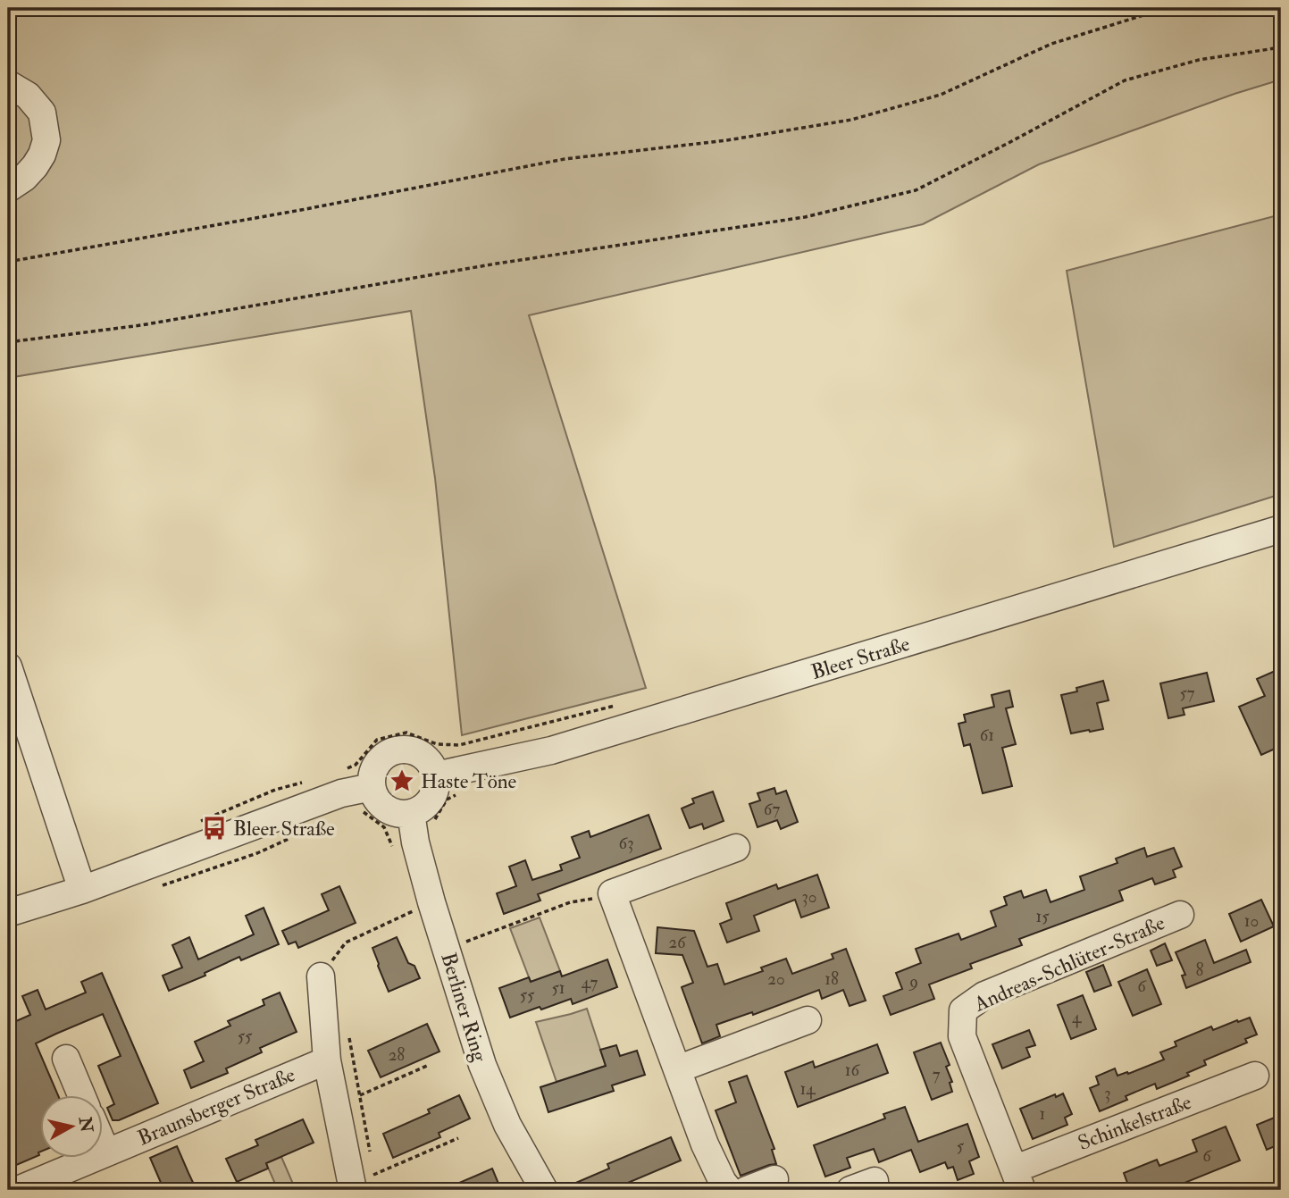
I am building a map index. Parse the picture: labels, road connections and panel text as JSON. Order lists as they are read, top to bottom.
{
  "streets": {
    "street": [
      "Bleer Straße",
      "Andreas-Schlüter-Straße",
      "Berliner Ring",
      "Braunsberger Straße",
      "Schinkelstraße"
    ]
  },
  "crossings": [
    ["Bleer Straße", "Berliner Ring"],
    ["Andreas-Schlüter-Straße", "Schinkelstraße"]
  ],
  "places": {
    "place": ["Haste Töne"],
    "bus stop": ["Bleer Straße"]
  },
  "house_numbers": [
    "57",
    "61",
    "67",
    "63",
    "30",
    "15",
    "10",
    "26",
    "8",
    "20",
    "18",
    "9",
    "47",
    "6",
    "51",
    "55",
    "4",
    "55",
    "28",
    "16",
    "7",
    "14",
    "3",
    "1",
    "5",
    "6"
  ],
  "north": "right"
}
